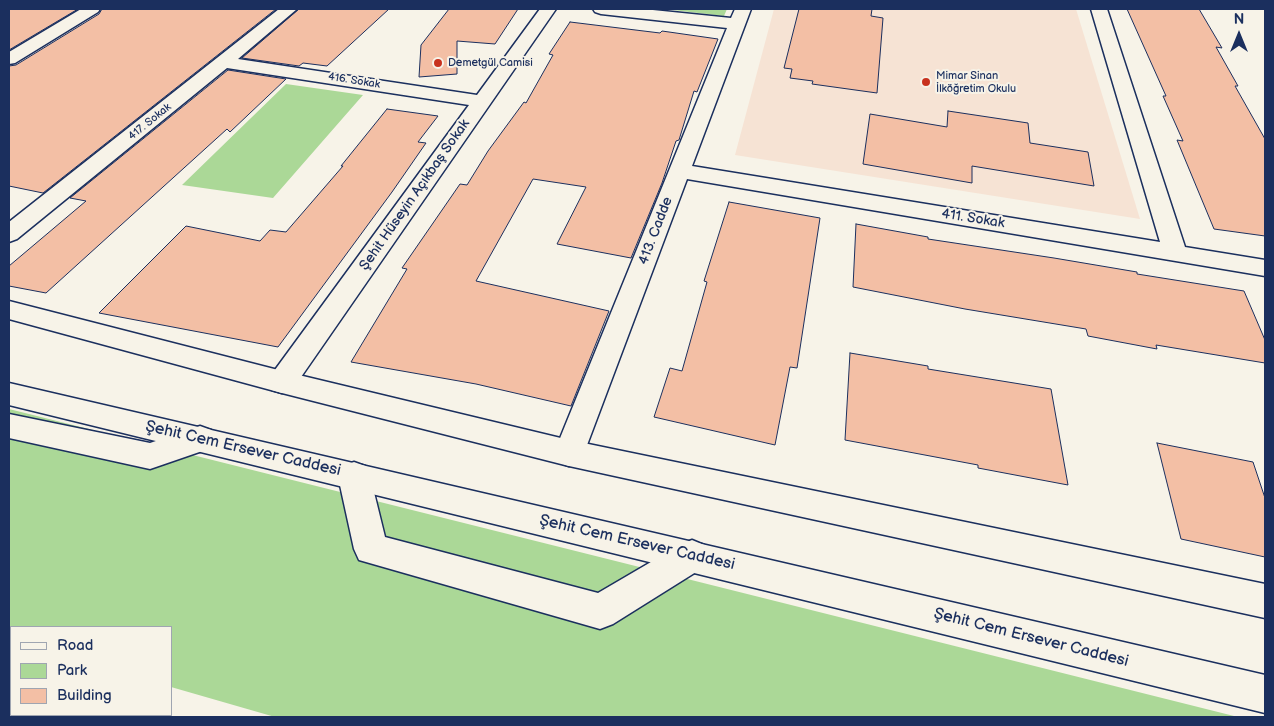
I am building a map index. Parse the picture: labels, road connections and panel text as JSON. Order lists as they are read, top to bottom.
{
  "streets": {
    "street": [
      "416. Sokak",
      "417. Sokak",
      "Şehit Hüseyin Açıkbaş Sokak",
      "411. Sokak",
      "413. Cadde",
      "Şehit Cem Ersever Caddesi"
    ]
  },
  "crossings": [
    ["416. Sokak", "417. Sokak"],
    ["416. Sokak", "Şehit Hüseyin Açıkbaş Sokak"],
    ["411. Sokak", "413. Cadde"]
  ],
  "places": ["Demetgül Camisi", "Mimar Sinan İlköğretim Okulu"],
  "legend": ["Road", "Park", "Building"],
  "north": "top"
}
